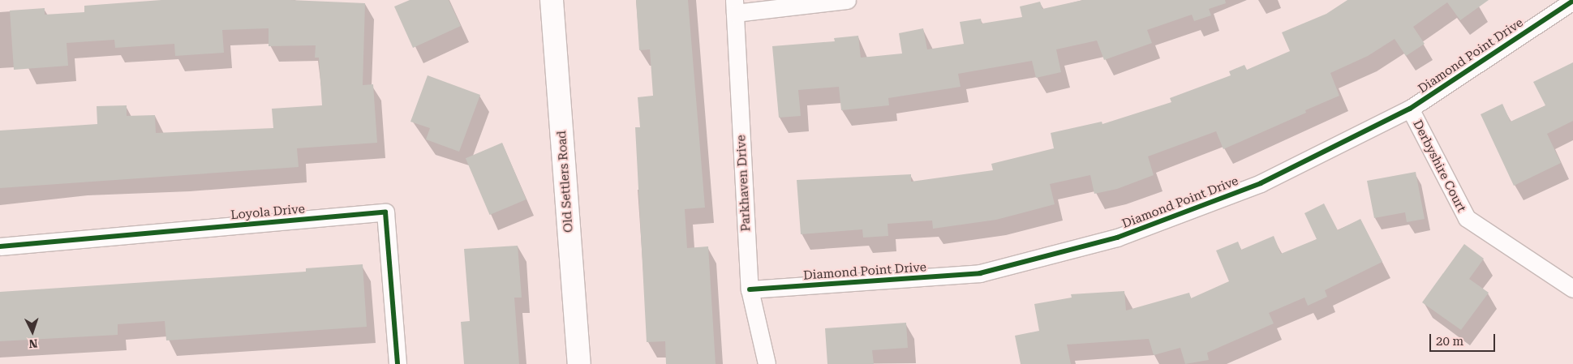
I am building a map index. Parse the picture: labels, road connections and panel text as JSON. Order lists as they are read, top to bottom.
{
  "streets": {
    "main road": ["Old Settlers Road"],
    "street": [
      "Diamond Point Drive",
      "Derbyshire Court",
      "Parkhaven Drive",
      "Loyola Drive"
    ]
  },
  "crossings": [
    ["Diamond Point Drive", "Derbyshire Court"],
    ["Diamond Point Drive", "Parkhaven Drive"]
  ],
  "scale_bar": "20 m",
  "north": "bottom"
}
